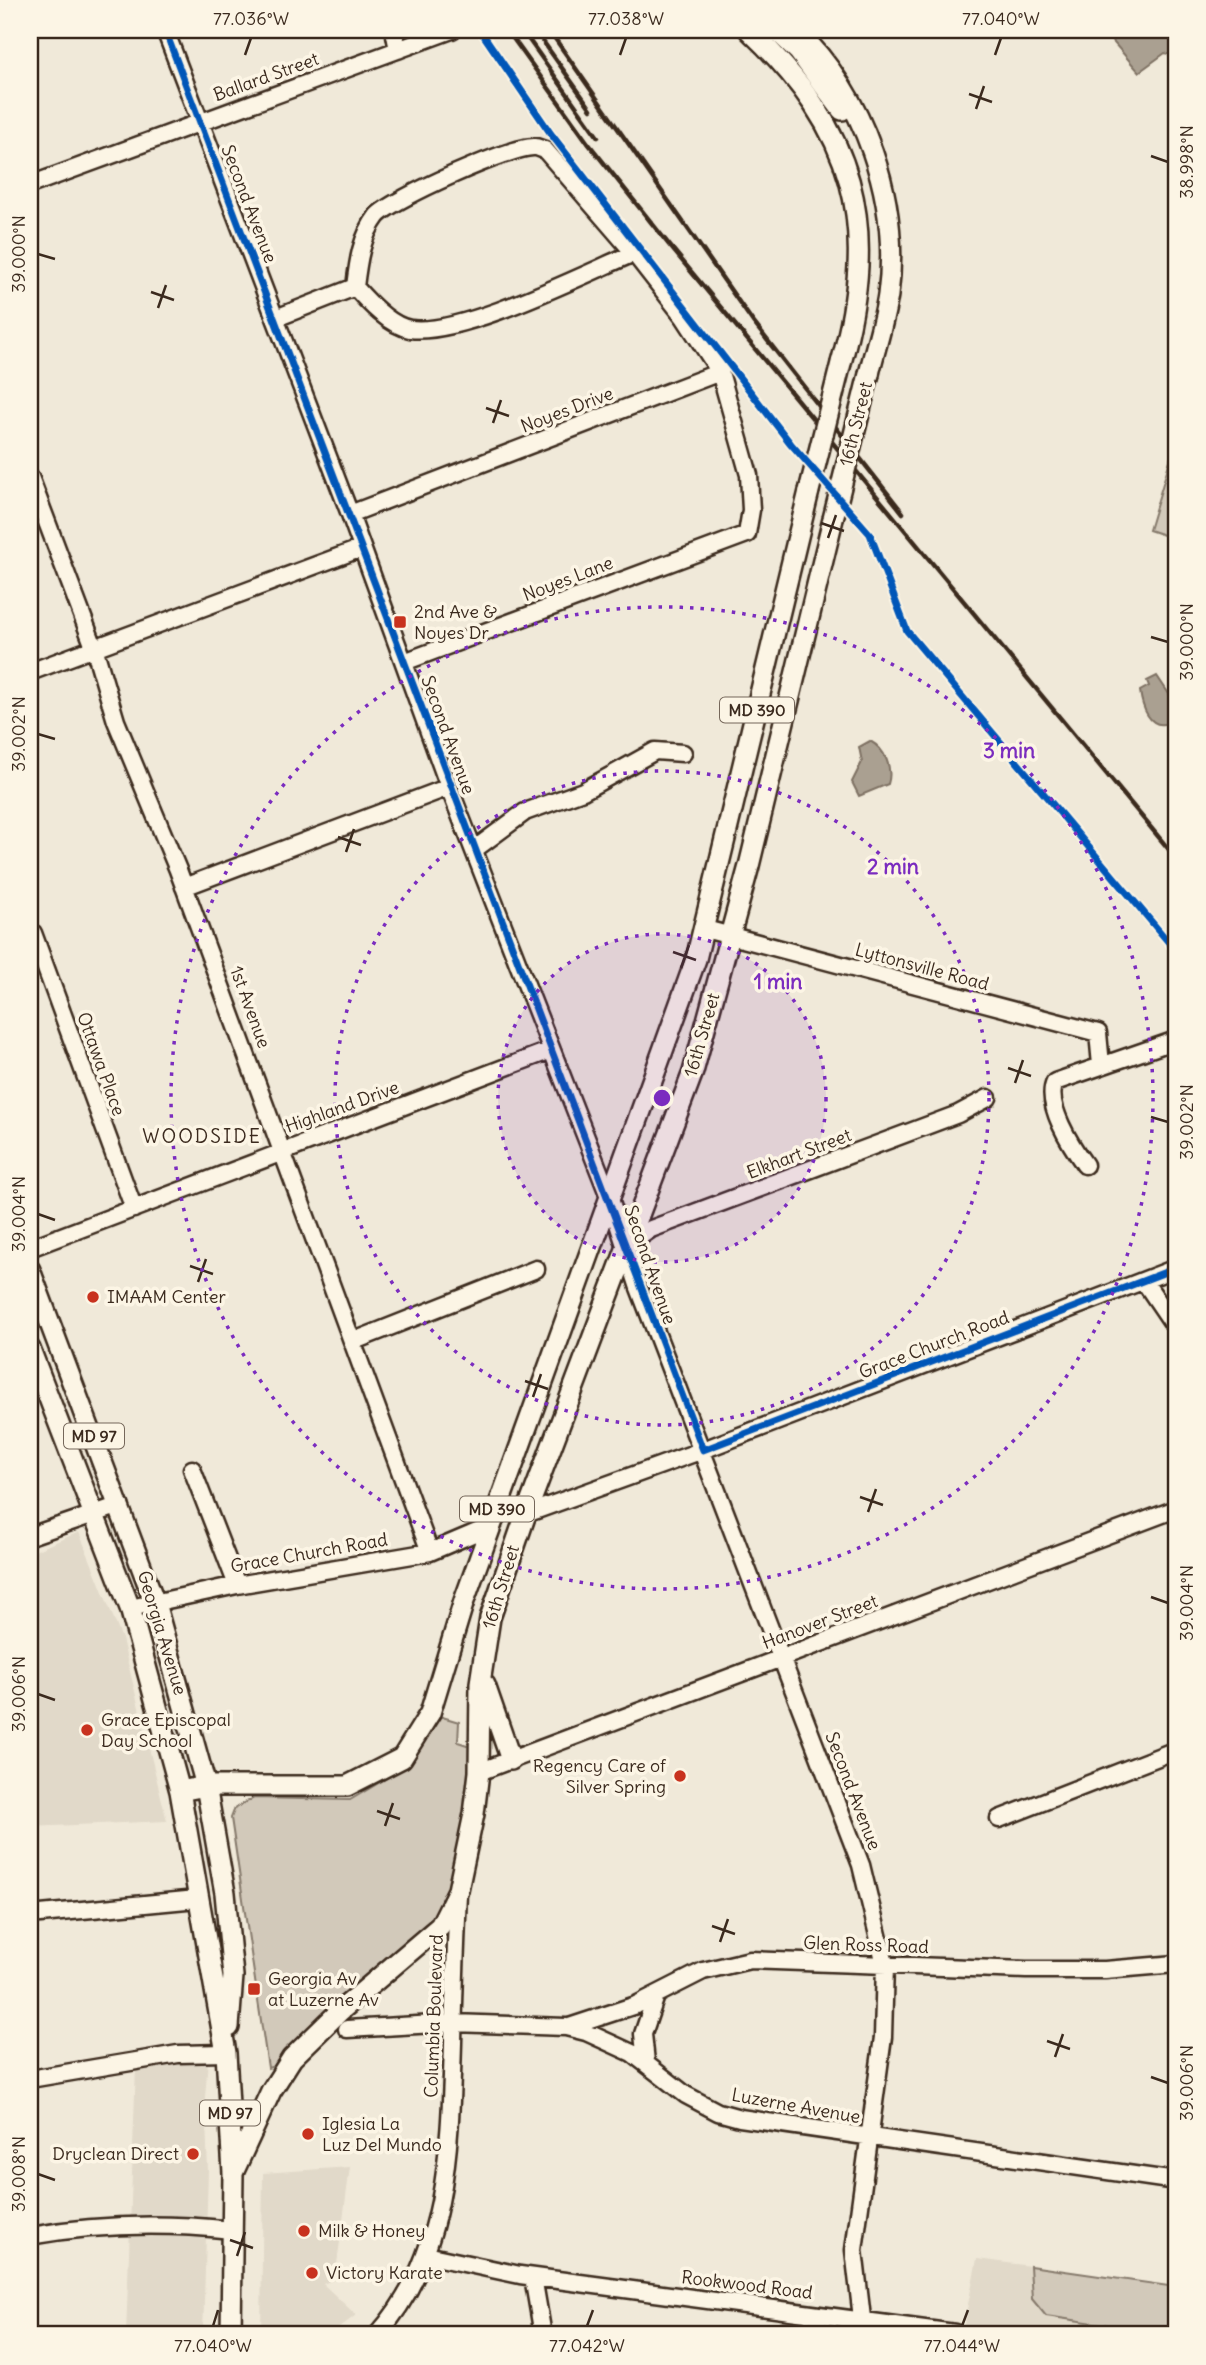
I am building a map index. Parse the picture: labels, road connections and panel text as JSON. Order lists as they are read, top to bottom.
{
  "streets": {
    "main road": [
      "16th Street",
      "MD 390",
      "MD 97",
      "Georgia Avenue"
    ],
    "street": [
      "Ballard Street",
      "Second Avenue",
      "Noyes Drive",
      "Noyes Lane",
      "Lyttonsville Road",
      "1st Avenue",
      "Ottawa Place",
      "Highland Drive",
      "Elkhart Street",
      "Grace Church Road",
      "Hanover Street",
      "Glen Ross Road",
      "Columbia Boulevard",
      "Luzerne Avenue",
      "Rookwood Road"
    ]
  },
  "crossings": [
    ["Ballard Street", "Second Avenue"],
    ["Second Avenue", "Noyes Drive"],
    ["Second Avenue", "16th Street"],
    ["Second Avenue", "Noyes Lane"],
    ["Second Avenue", "Highland Drive"],
    ["Second Avenue", "Elkhart Street"],
    ["Second Avenue", "Grace Church Road"],
    ["Second Avenue", "Hanover Street"],
    ["Second Avenue", "Glen Ross Road"],
    ["Second Avenue", "Luzerne Avenue"],
    ["Second Avenue", "Rookwood Road"],
    ["Noyes Drive", "Noyes Lane"],
    ["16th Street", "Lyttonsville Road"],
    ["16th Street", "Elkhart Street"],
    ["16th Street", "Grace Church Road"],
    ["16th Street", "Hanover Street"],
    ["16th Street", "Georgia Avenue"],
    ["16th Street", "Columbia Boulevard"],
    ["1st Avenue", "Highland Drive"],
    ["1st Avenue", "Grace Church Road"],
    ["Ottawa Place", "Highland Drive"],
    ["Grace Church Road", "Georgia Avenue"],
    ["Glen Ross Road", "Luzerne Avenue"],
    ["Columbia Boulevard", "Luzerne Avenue"],
    ["Columbia Boulevard", "Rookwood Road"]
  ],
  "districts": ["WOODSIDE"],
  "places": {
    "transit": ["2nd Ave & Noyes Dr", "Georgia Av at Luzerne Av"],
    "other": [
      "IMAAM Center",
      "Grace Episcopal Day School",
      "Regency Care of Silver Spring",
      "Iglesia La Luz Del Mundo",
      "Dryclean Direct",
      "Milk & Honey",
      "Victory Karate"
    ]
  },
  "coordinates": [
    "77.036°W",
    "77.038°W",
    "77.040°W",
    "38.998°N",
    "39.000°N",
    "39.002°N",
    "39.004°N",
    "39.006°N",
    "39.008°N",
    "77.042°W",
    "77.044°W"
  ],
  "rings": ["3 min", "2 min", "1 min"]
}
